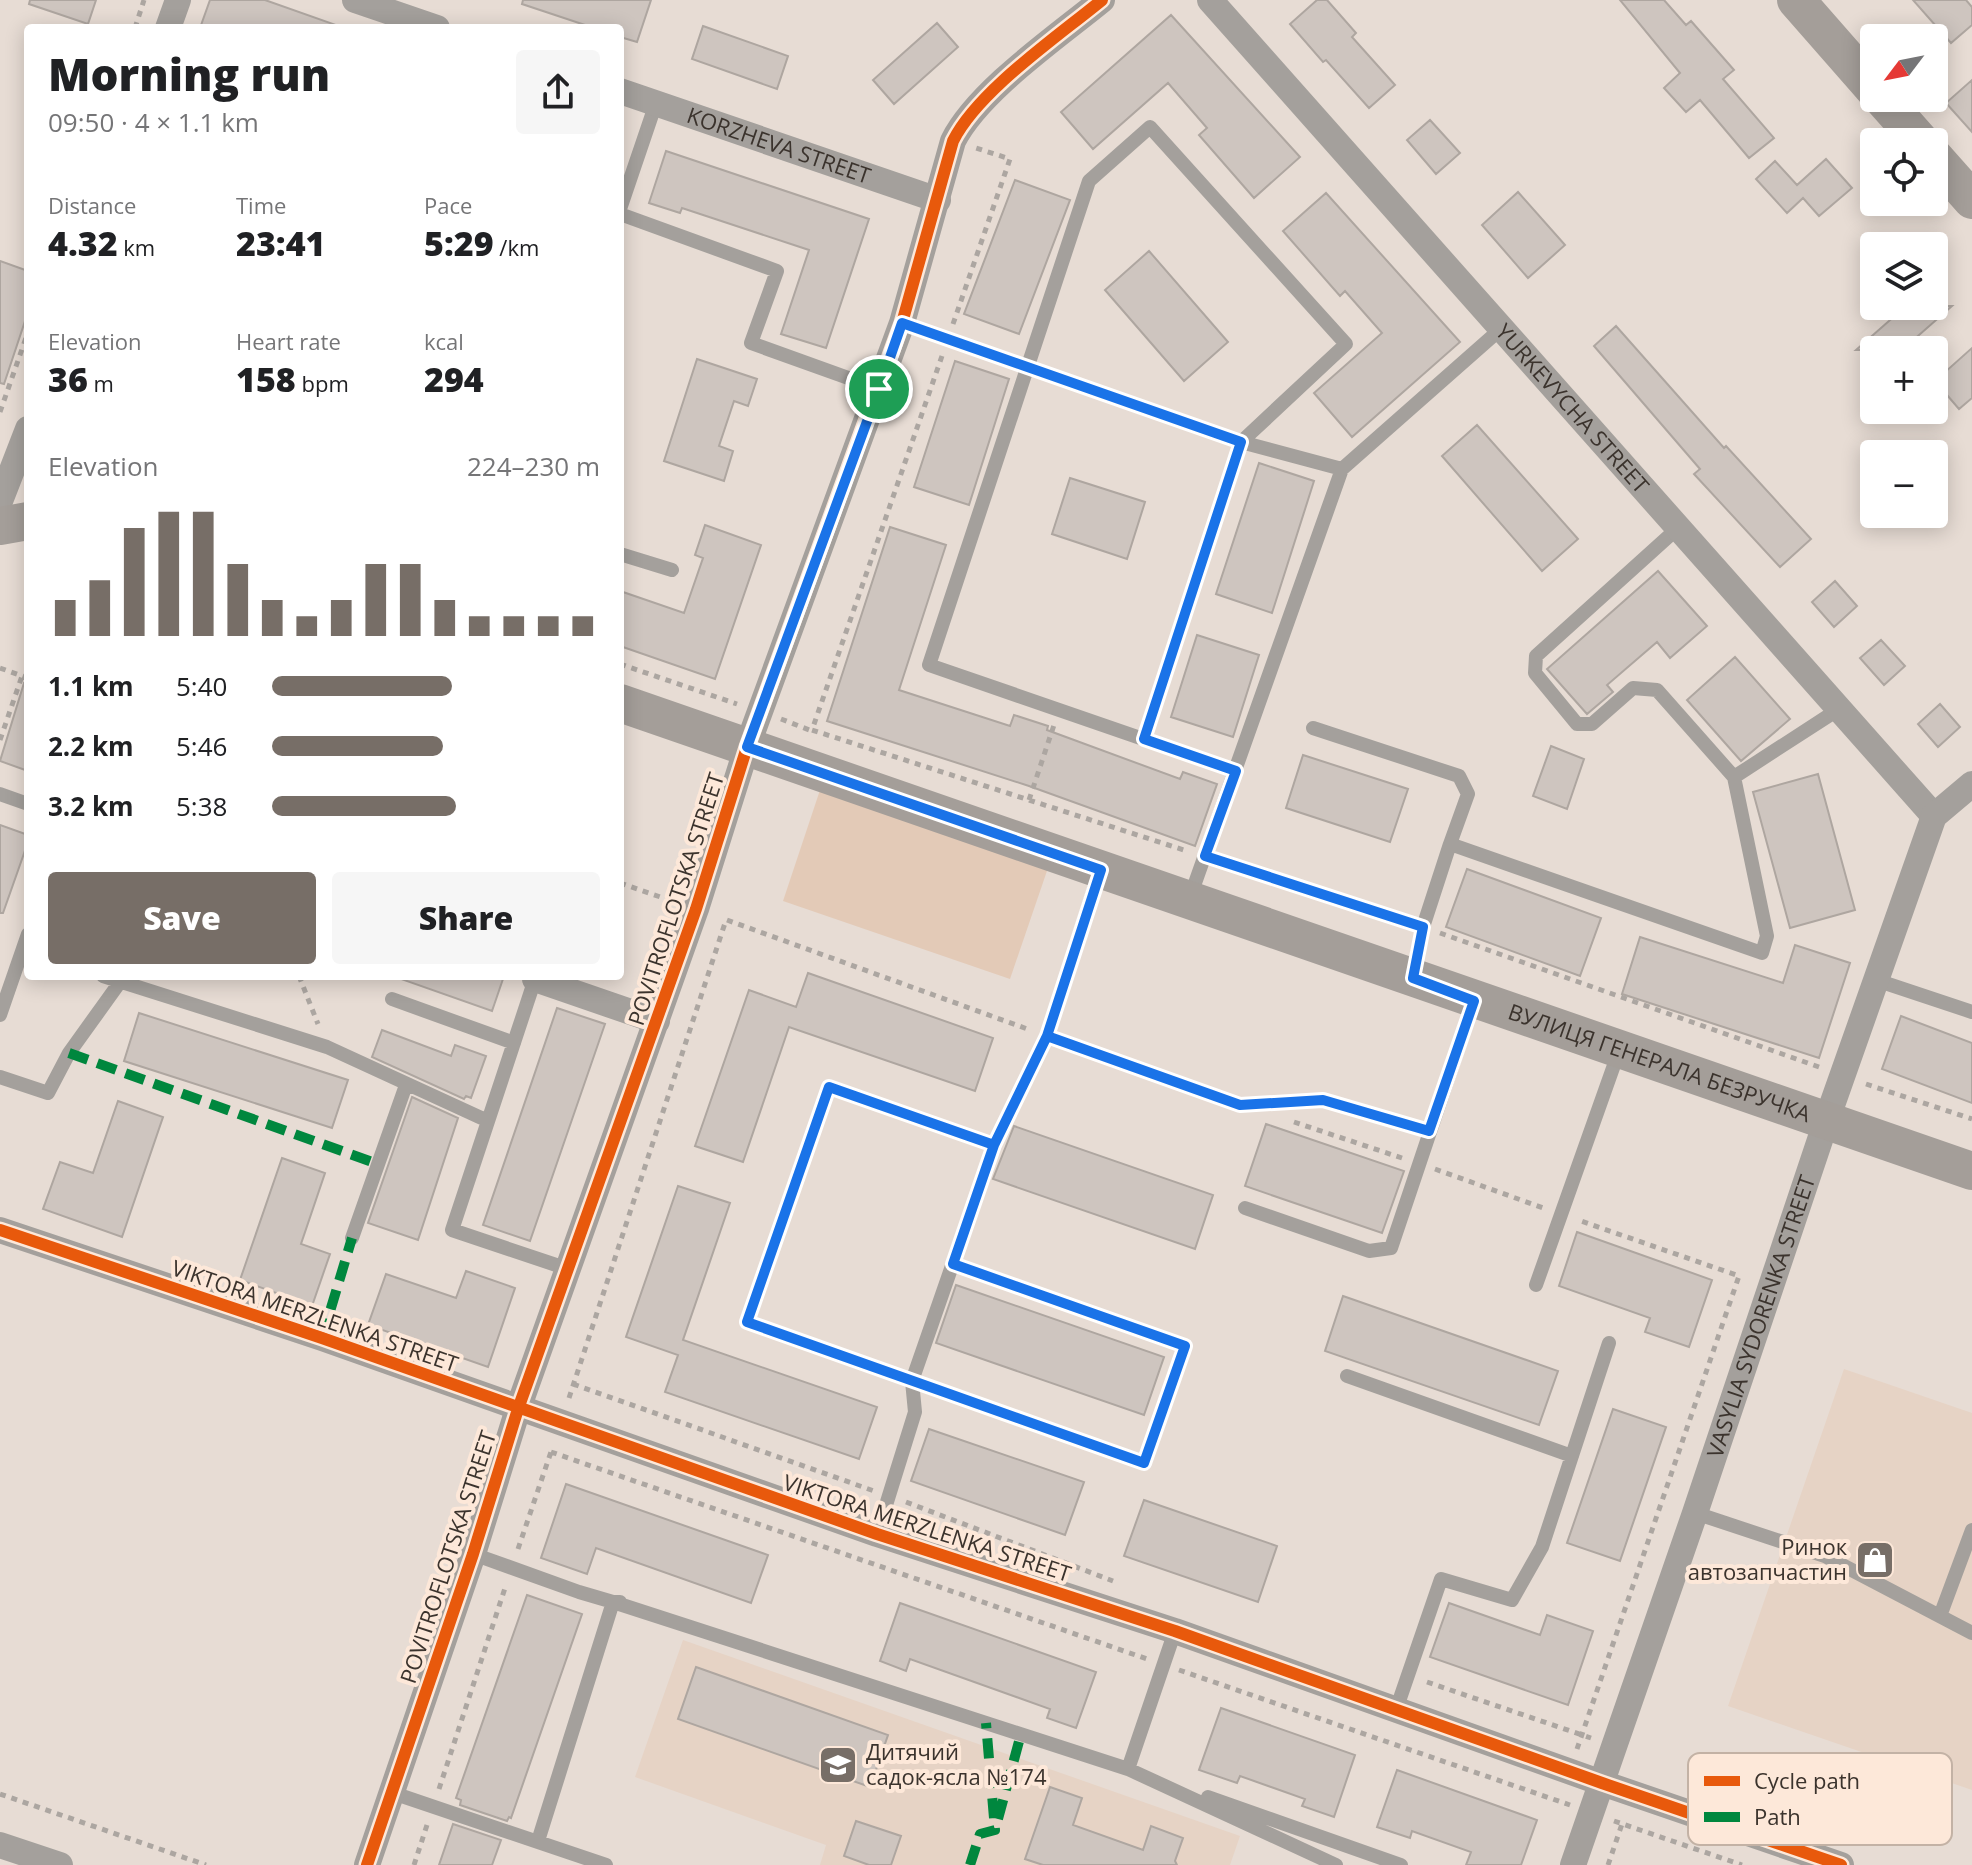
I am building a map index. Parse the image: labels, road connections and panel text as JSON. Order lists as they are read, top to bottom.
{
  "streets": {
    "street": [
      "KORZHEVA STREET",
      "YURKEVYCHA STREET",
      "POVITROFLOTSKA STREET",
      "ВУЛИЦЯ ГЕНЕРАЛА БЕЗРУЧКА",
      "VIKTORA MERZLENKA STREET",
      "VASYLIA SYDORENKA STREET"
    ]
  },
  "crossings": [
    ["KORZHEVA STREET", "POVITROFLOTSKA STREET"],
    ["YURKEVYCHA STREET", "VASYLIA SYDORENKA STREET"],
    ["POVITROFLOTSKA STREET", "ВУЛИЦЯ ГЕНЕРАЛА БЕЗРУЧКА"],
    ["POVITROFLOTSKA STREET", "VIKTORA MERZLENKA STREET"],
    ["ВУЛИЦЯ ГЕНЕРАЛА БЕЗРУЧКА", "VASYLIA SYDORENKA STREET"],
    ["VIKTORA MERZLENKA STREET", "VASYLIA SYDORENKA STREET"]
  ],
  "places": {
    "shop": ["Ринок автозапчастин"],
    "school or university": ["Дитячий садок-ясла №174"]
  },
  "legend": ["Cycle path", "Path"],
  "north": "bottom left",
  "page": {
    "map_buttons": ["+", "−"],
    "heading": ["Morning run", "09:50 · 4 × 1.1 km"],
    "stats": [
      ["Distance", "4.32 km"],
      ["Time", "23:41"],
      ["Pace", "5:29 /km"],
      ["Elevation", "36 m"],
      ["Heart rate", "158 bpm"],
      ["kcal", "294"]
    ],
    "chart": ["Elevation", "224–230 m"],
    "list": [
      {
        "name": "1.1 km",
        "note": "5:40"
      },
      {
        "name": "2.2 km",
        "note": "5:46"
      },
      {
        "name": "3.2 km",
        "note": "5:38"
      }
    ],
    "buttons": ["Save", "Share"]
  }
}
